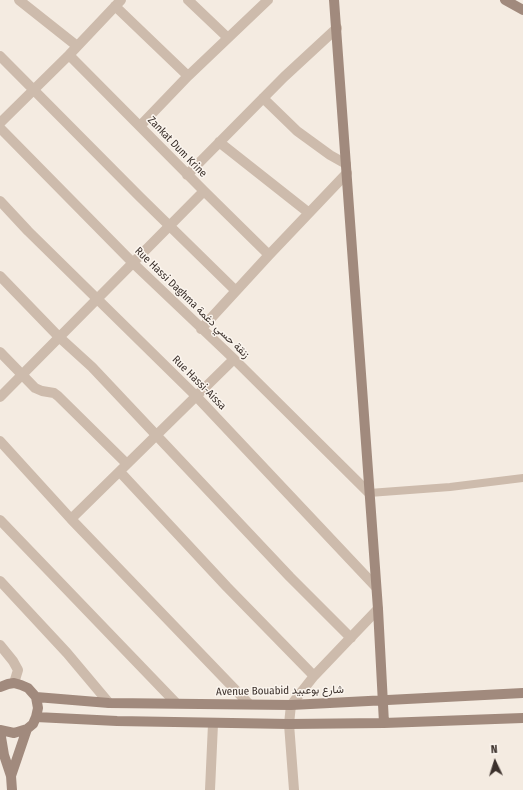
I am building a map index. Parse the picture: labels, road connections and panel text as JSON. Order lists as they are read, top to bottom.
{
  "streets": {
    "street": [
      "Zankat Dum Krine",
      "Rue Hassi Daghma زنقة حسي دغمة",
      "Rue Hassi-Aissa",
      "Avenue Bouabid شارع بوعبيد"
    ]
  },
  "north": "top"
}
